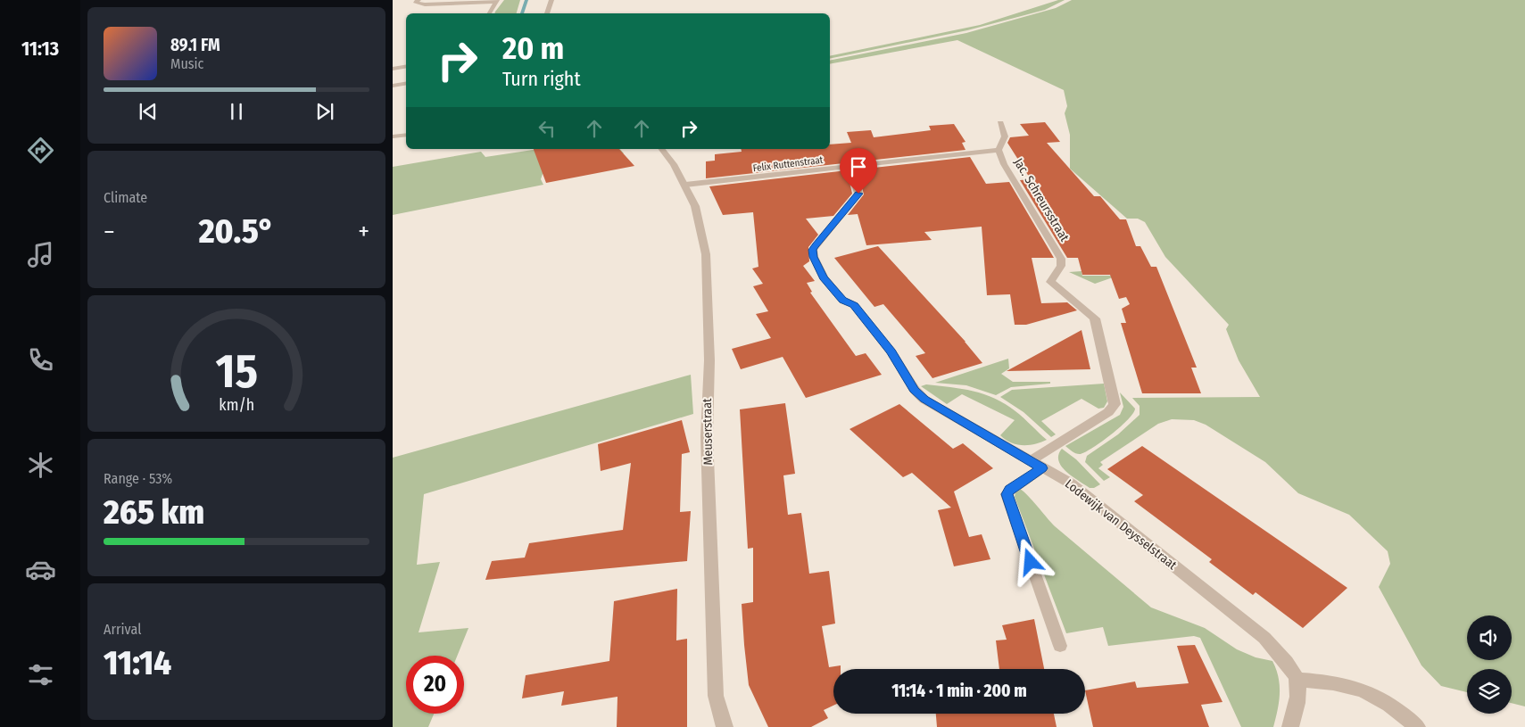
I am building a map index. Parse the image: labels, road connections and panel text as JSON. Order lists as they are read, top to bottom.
{
  "streets": {
    "street": [
      "Felix Ruttenstraat",
      "Jac. Schreursstraat",
      "Meuserstraat",
      "Lodewijk van Deysselstraat"
    ]
  },
  "crossings": [
    ["Felix Ruttenstraat", "Jac. Schreursstraat"],
    ["Felix Ruttenstraat", "Meuserstraat"],
    ["Felix Ruttenstraat", "Lodewijk van Deysselstraat"],
    ["Jac. Schreursstraat", "Lodewijk van Deysselstraat"]
  ],
  "page": {
    "tabs": "11:13",
    "turn": ["20 m", "Turn right"],
    "song": ["89.1 FM", "Music"],
    "tile": [
      "Climate",
      ["Range · 53%", "265 km"],
      ["Arrival", "11:14"]
    ],
    "heat": ["−", "20.5°", "+"],
    "limit": "20",
    "trip": "11:14 · 1 min · 200 m",
    "gauge": ["15", "km/h"]
  }
}
